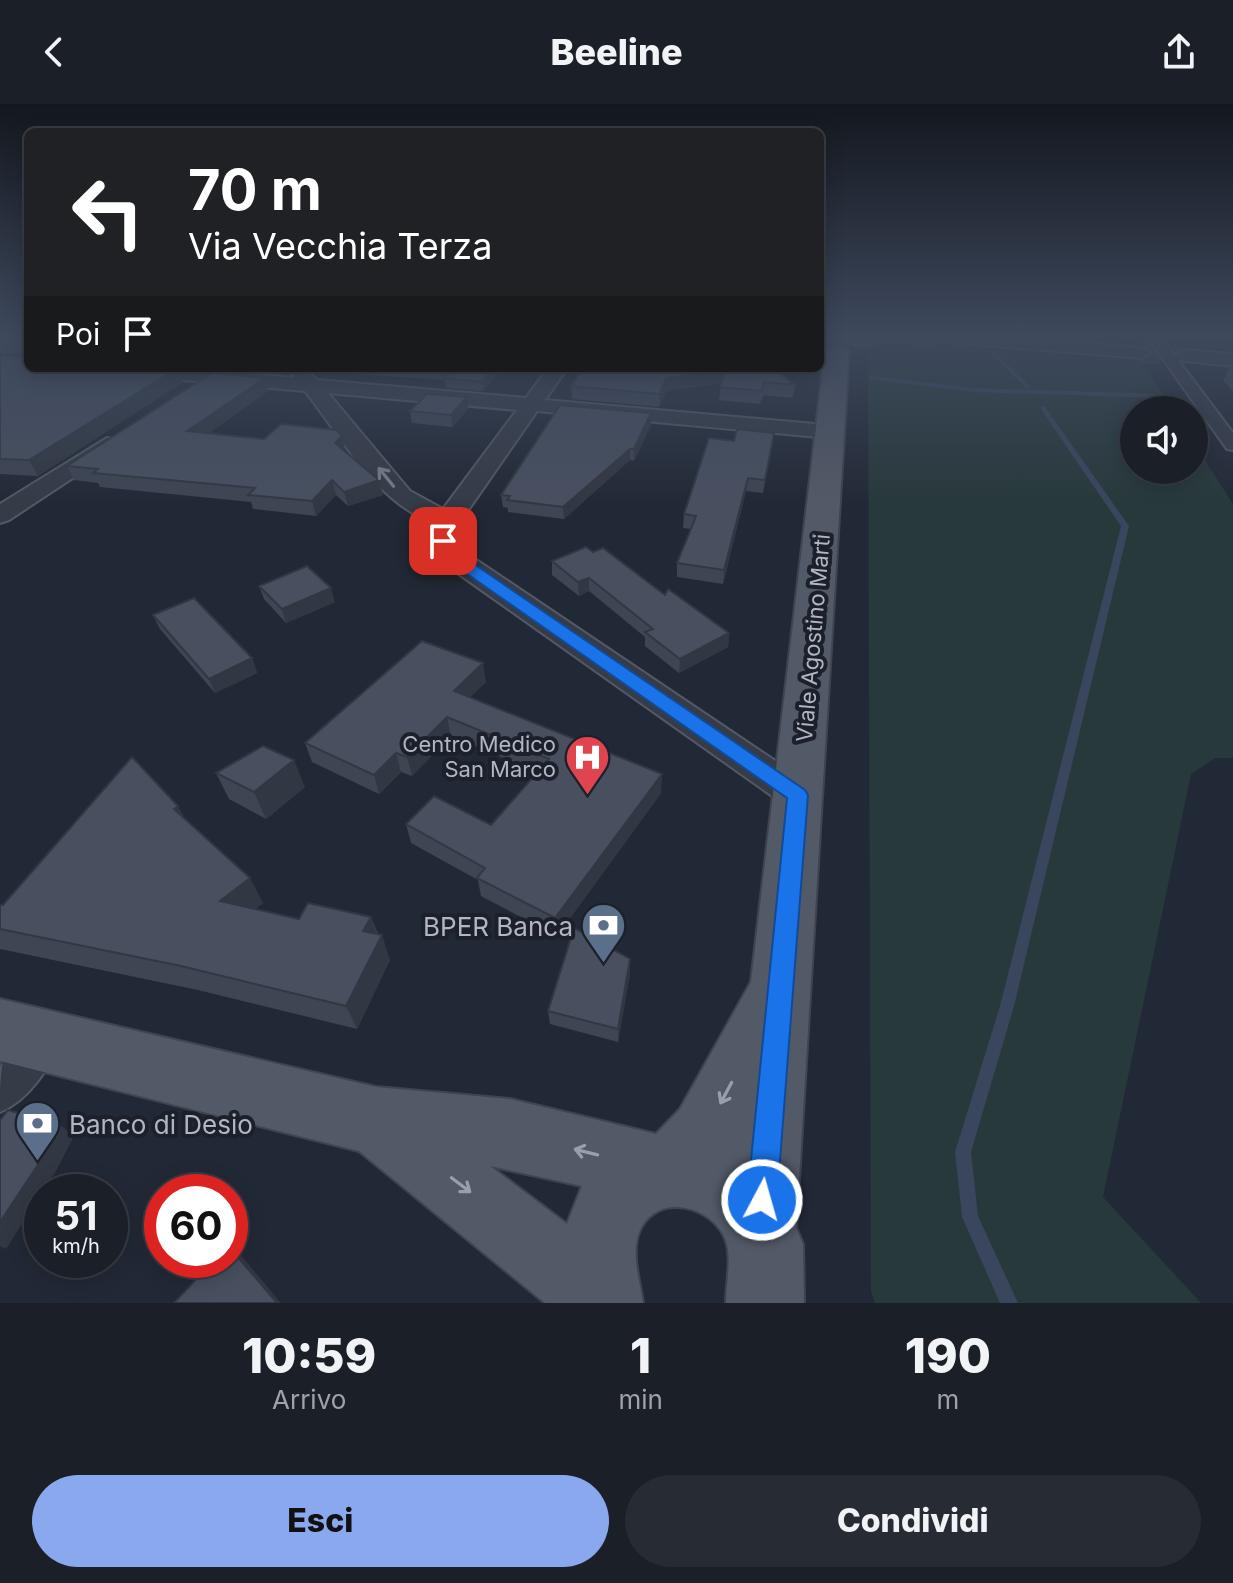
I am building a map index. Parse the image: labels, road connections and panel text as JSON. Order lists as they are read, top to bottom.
{
  "streets": {
    "main road": ["Viale Agostino Marti"]
  },
  "places": {
    "hospital": ["Centro Medico San Marco"],
    "bank": ["BPER Banca", "Banco di Desio"]
  },
  "page": {
    "header": "Beeline",
    "turn": ["70 m", "Via Vecchia Terza"],
    "then": "Poi",
    "speed": "51 km/h",
    "limit": "60",
    "eta": [
      "10:59",
      "Arrivo",
      "1",
      "min",
      "190",
      "m"
    ],
    "buttons": ["Esci", "Condividi"]
  }
}
